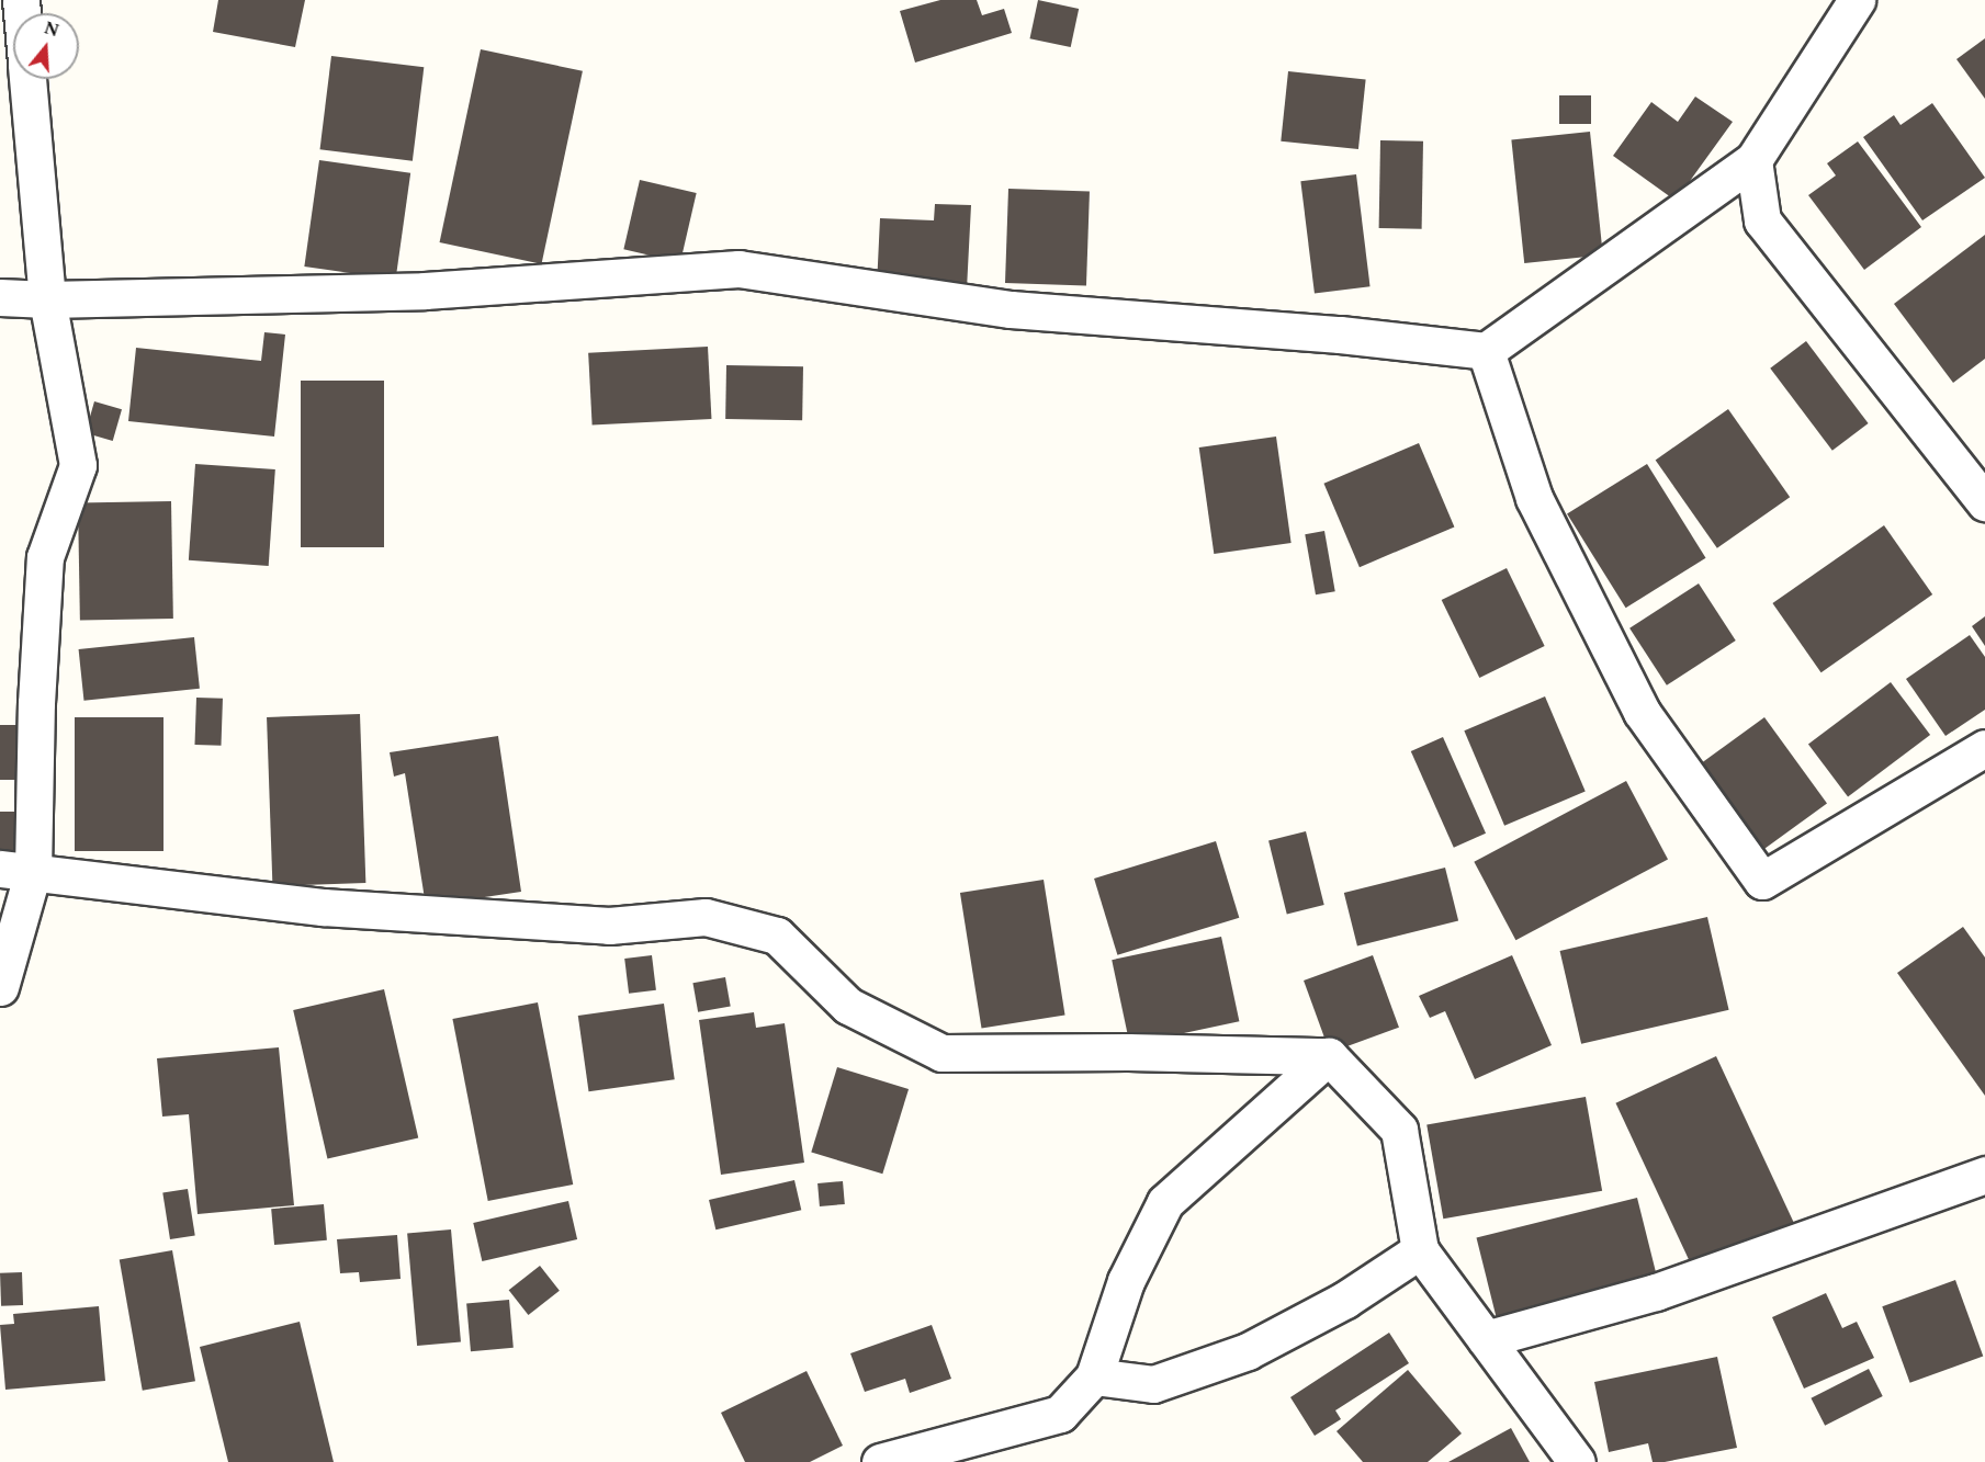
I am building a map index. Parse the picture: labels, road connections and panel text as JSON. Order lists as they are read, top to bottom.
{
  "north": "top"
}
